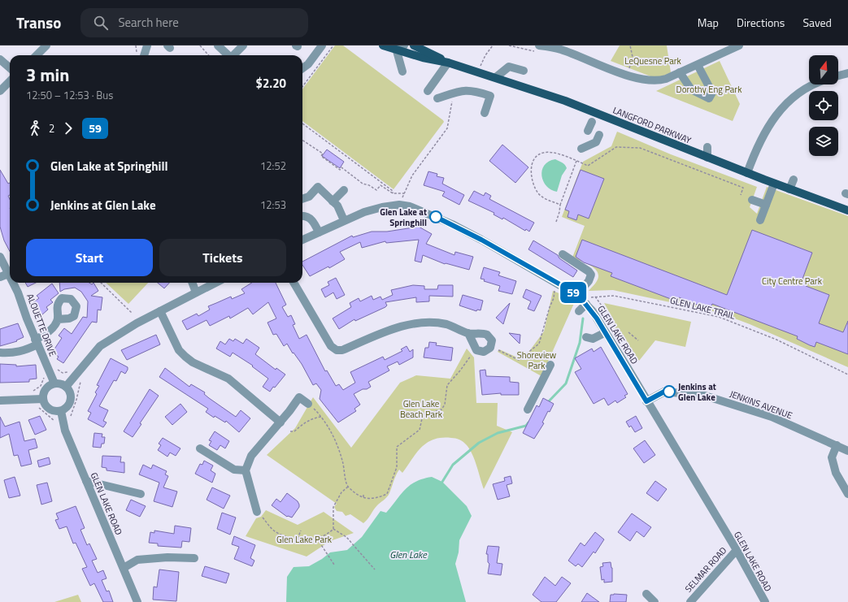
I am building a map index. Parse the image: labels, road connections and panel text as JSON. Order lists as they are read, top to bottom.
{
  "streets": {
    "main road": ["LANGFORD PARKWAY"],
    "street": [
      "ALOUETTE DRIVE",
      "GLEN LAKE ROAD",
      "JENKINS AVENUE",
      "SELMAR ROAD"
    ],
    "path": ["GLEN LAKE TRAIL"]
  },
  "crossings": [
    ["GLEN LAKE TRAIL", "GLEN LAKE ROAD"],
    ["ALOUETTE DRIVE", "GLEN LAKE ROAD"],
    ["GLEN LAKE ROAD", "JENKINS AVENUE"],
    ["GLEN LAKE ROAD", "SELMAR ROAD"]
  ],
  "water": ["Glen Lake"],
  "parks": [
    "LeQuesne Park",
    "Dorothy Eng Park",
    "City Centre Park",
    "Shoreview Park",
    "Glen Lake Beach Park",
    "Glen Lake Park"
  ],
  "places": ["Glen Lake at Springhill", "Jenkins at Glen Lake"],
  "lines": ["bus line 59"],
  "north": "top",
  "page": {
    "header": "Transo",
    "search": "Search here",
    "nav": ["Map", "Directions", "Saved"],
    "on_map": "59",
    "heading": ["3 min", "12:50 – 12:53 · Bus", "$2.20"],
    "legs": ["2", "59"],
    "list": [
      {
        "name": "Glen Lake at Springhill",
        "value": "12:52"
      },
      {
        "name": "Jenkins at Glen Lake",
        "value": "12:53"
      }
    ],
    "buttons": ["Start", "Tickets"]
  }
}
